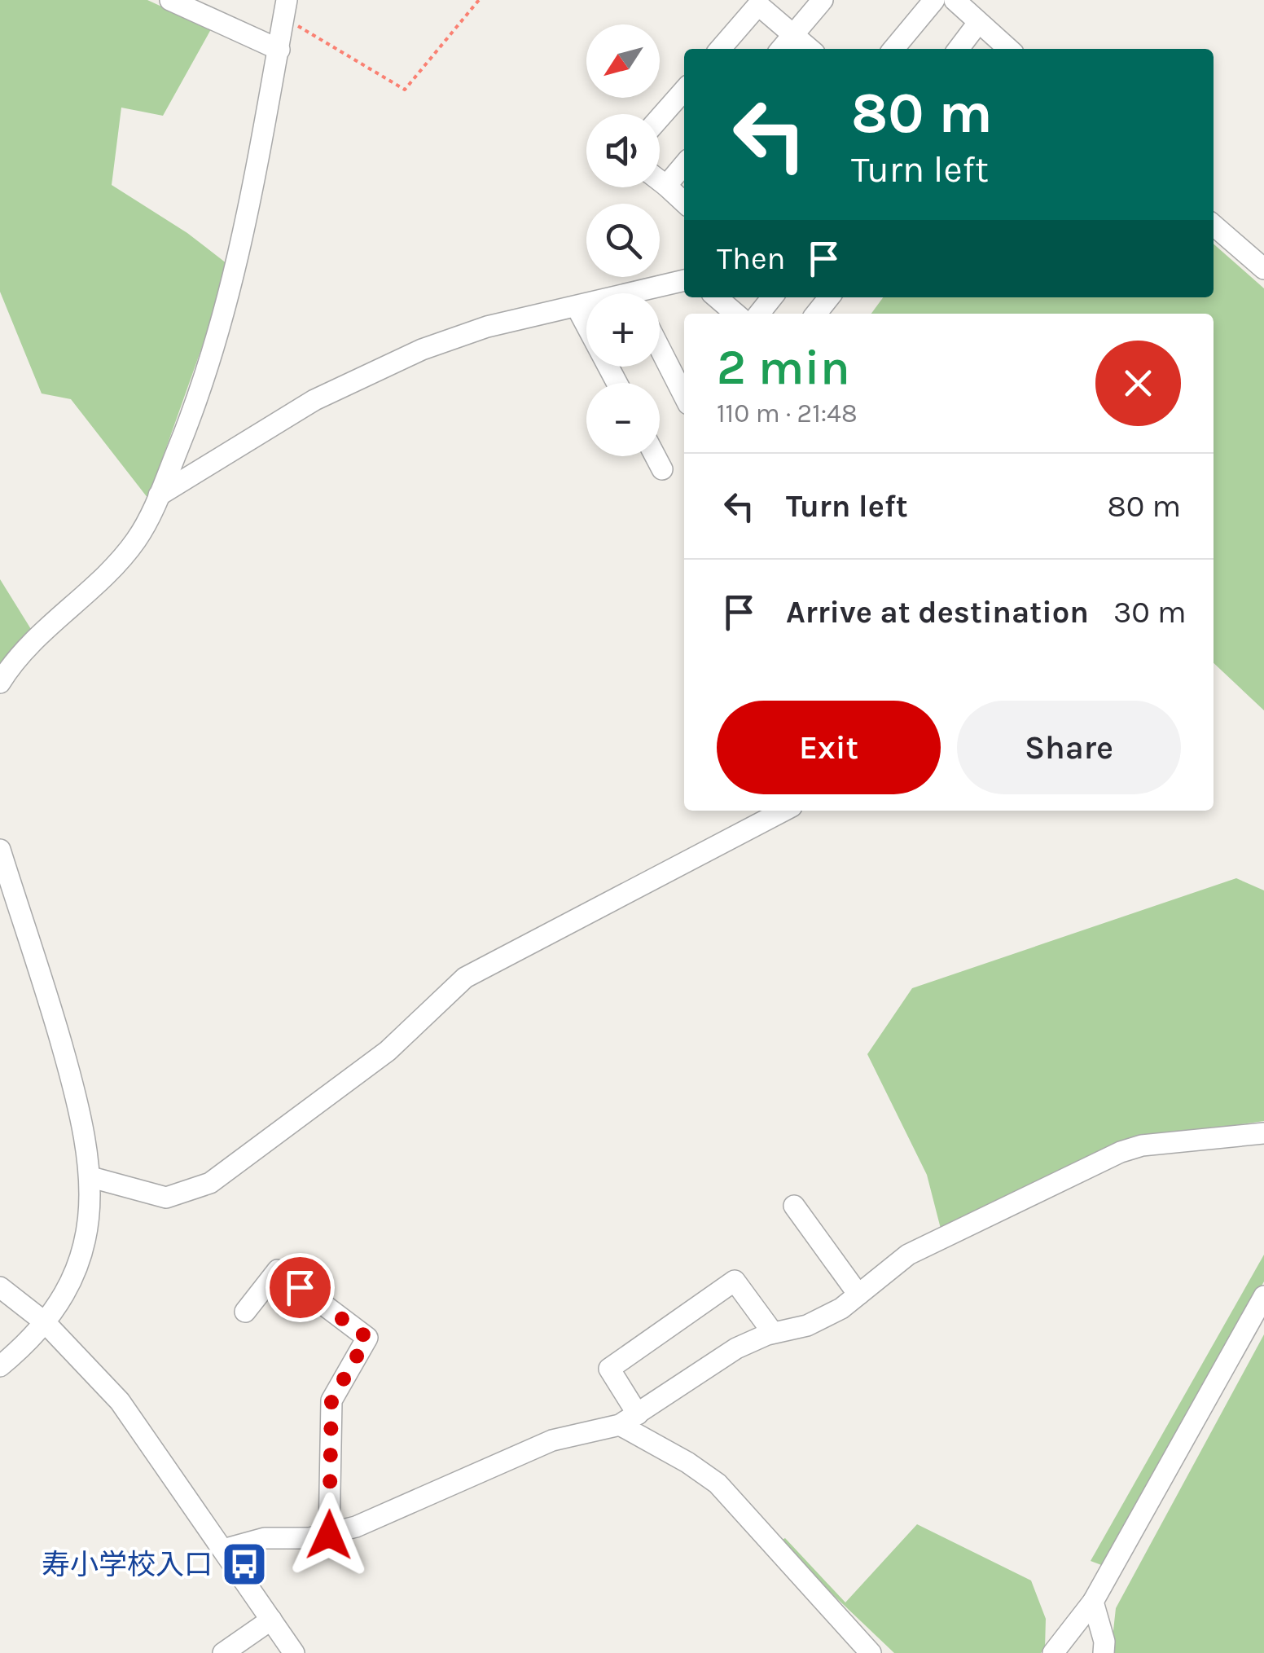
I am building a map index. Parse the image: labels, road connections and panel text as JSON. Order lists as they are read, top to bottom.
{
  "places": {
    "bus stop": ["寿小学校入口"]
  },
  "north": "bottom left",
  "page": {
    "map_buttons": ["+", "−"],
    "turn": ["80 m", "Turn left"],
    "then": "Then",
    "heading": ["2 min", "110 m · 21:48"],
    "list": [
      {
        "name": "Turn left",
        "value": "80 m"
      },
      {
        "name": "Arrive at destination",
        "value": "30 m"
      }
    ],
    "buttons": ["Exit", "Share"]
  }
}
